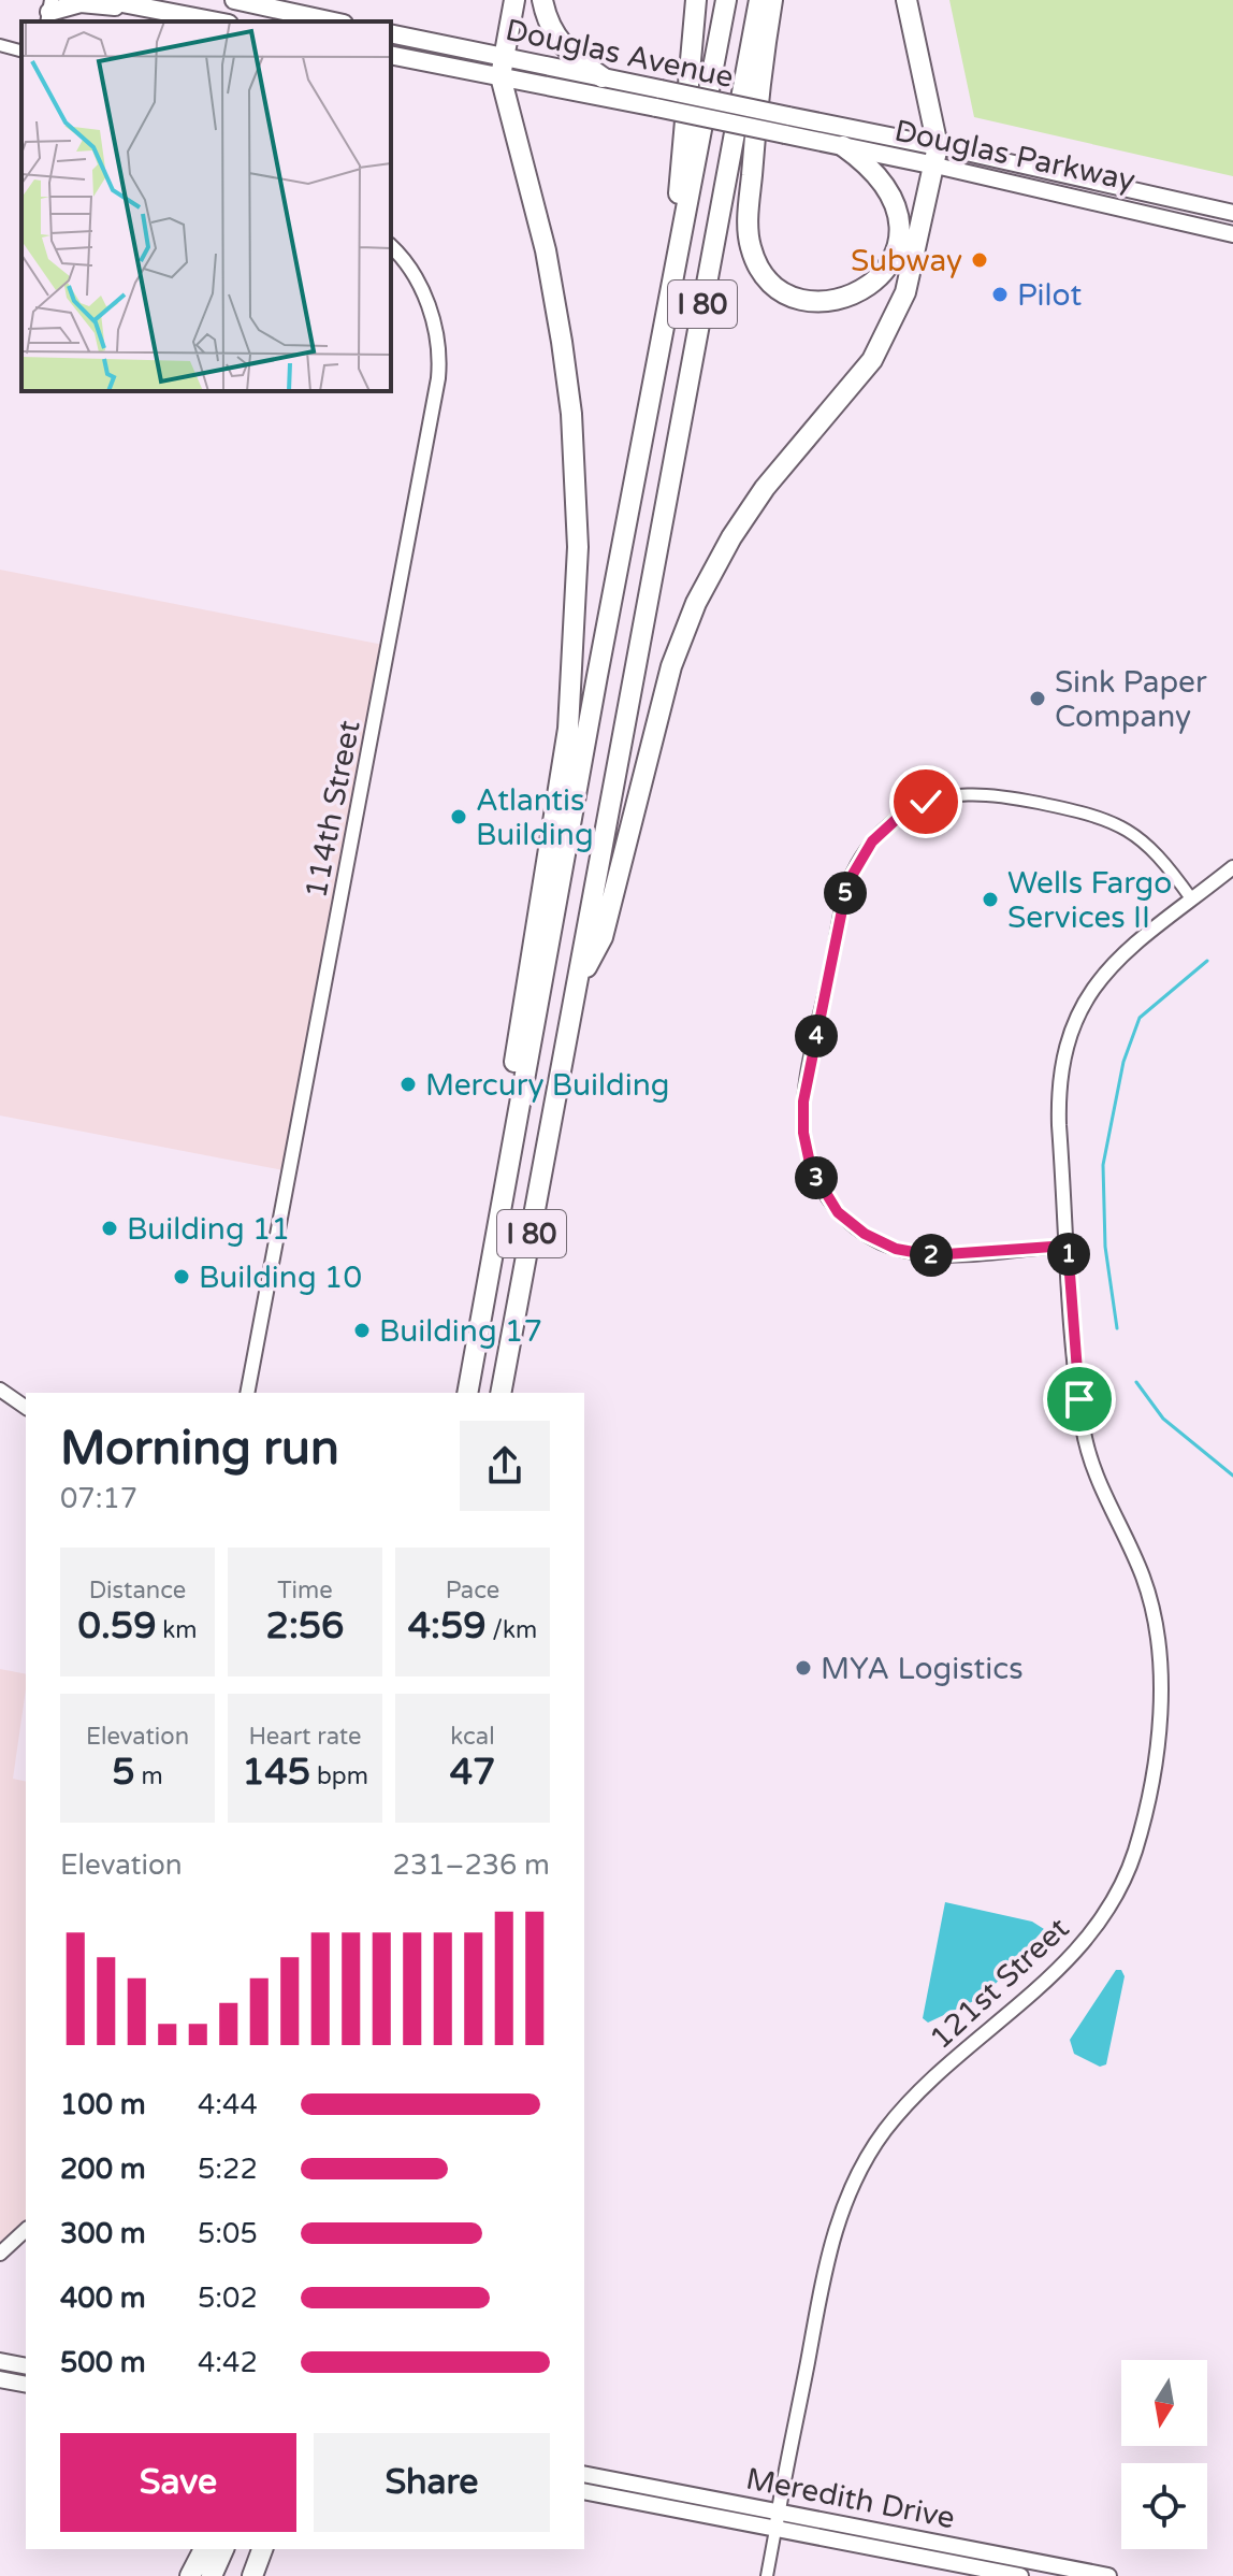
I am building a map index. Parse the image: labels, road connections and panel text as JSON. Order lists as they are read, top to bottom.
{
  "streets": {
    "highway": ["I 80"],
    "main road": ["Douglas Avenue", "Douglas Parkway", "Meredith Drive"],
    "street": ["114th Street", "121st Street"]
  },
  "crossings": [
    ["Douglas Avenue", "Douglas Parkway"],
    ["121st Street", "Meredith Drive"]
  ],
  "places": [
    "Subway",
    "Pilot",
    "Sink Paper Company",
    "Atlantis Building",
    "Wells Fargo Services II",
    "Mercury Building",
    "Building 11",
    "Building 10",
    "Building 17",
    "MYA Logistics"
  ],
  "north": "bottom",
  "page": {
    "pins": [
      "5",
      "4",
      "3",
      "1",
      "2"
    ],
    "heading": ["Morning run", "07:17"],
    "stats": [
      ["Distance", "0.59 km"],
      ["Time", "2:56"],
      ["Pace", "4:59 /km"],
      ["Elevation", "5 m"],
      ["Heart rate", "145 bpm"],
      ["kcal", "47"]
    ],
    "chart": ["Elevation", "231–236 m"],
    "list": [
      {
        "name": "100 m",
        "note": "4:44"
      },
      {
        "name": "200 m",
        "note": "5:22"
      },
      {
        "name": "300 m",
        "note": "5:05"
      },
      {
        "name": "400 m",
        "note": "5:02"
      },
      {
        "name": "500 m",
        "note": "4:42"
      }
    ],
    "buttons": ["Save", "Share"]
  }
}
